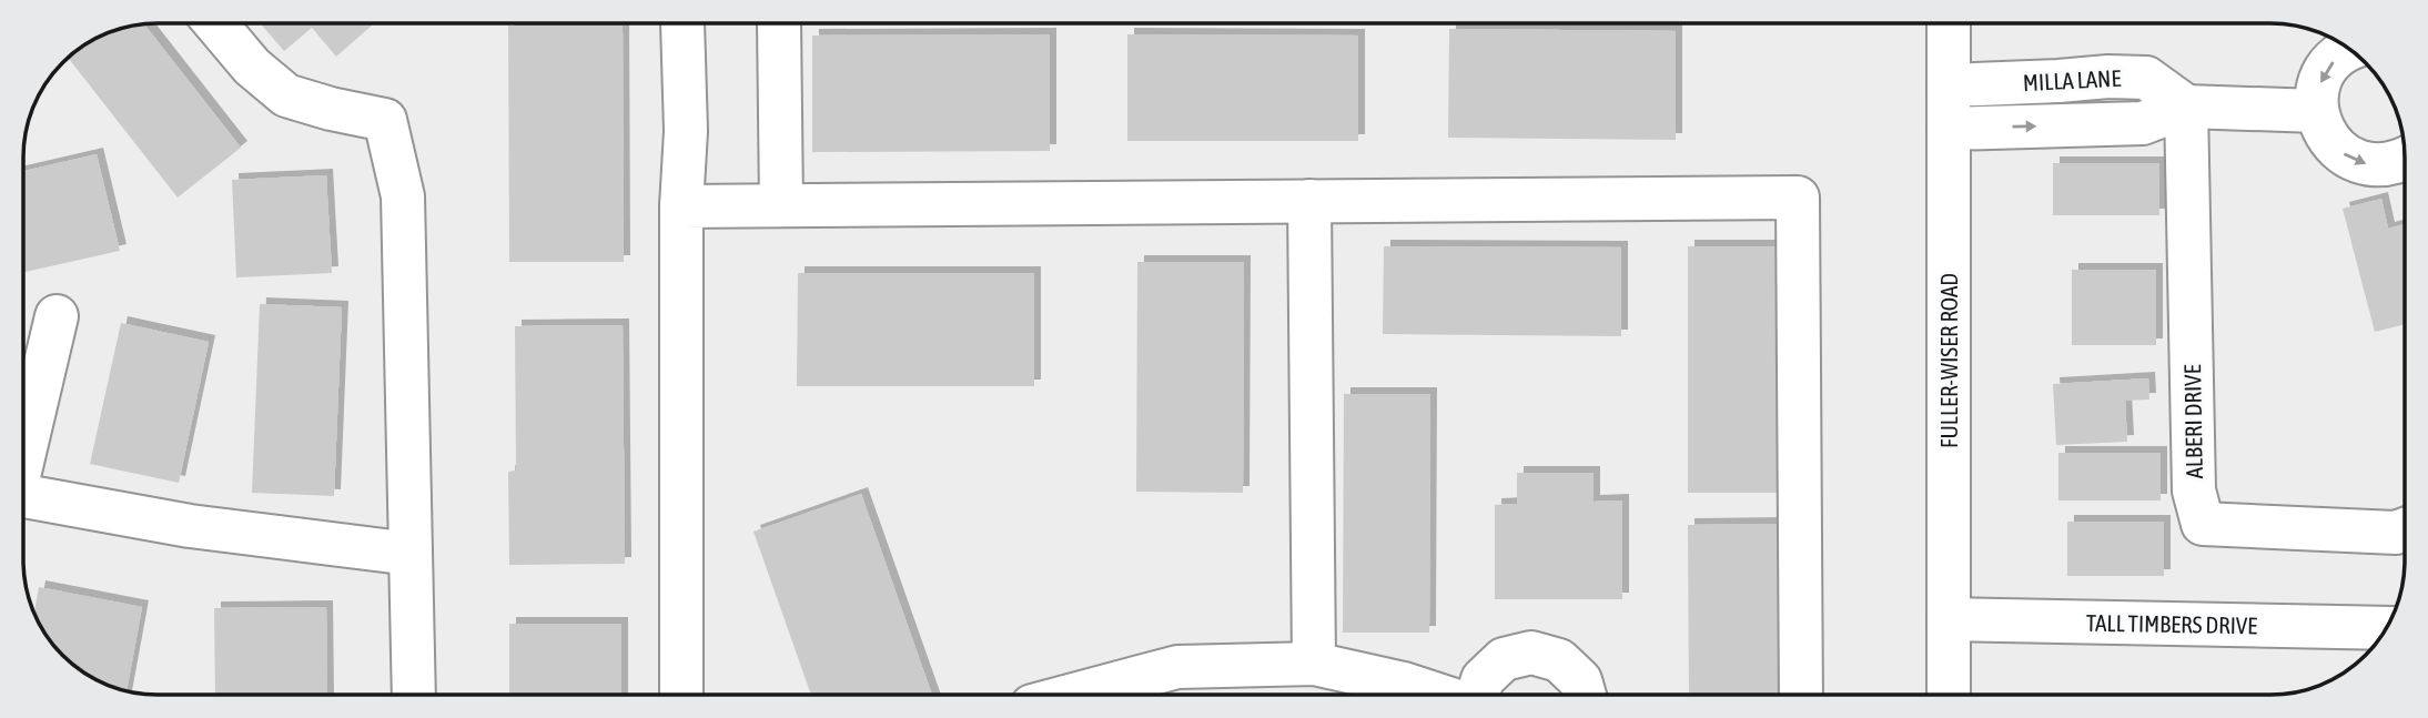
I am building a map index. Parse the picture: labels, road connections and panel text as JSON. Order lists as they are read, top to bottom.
{
  "streets": {
    "street": [
      "MILLA LANE",
      "FULLER-WISER ROAD",
      "ALBERI DRIVE",
      "TALL TIMBERS DRIVE"
    ]
  },
  "crossings": [
    ["MILLA LANE", "FULLER-WISER ROAD"],
    ["MILLA LANE", "ALBERI DRIVE"],
    ["FULLER-WISER ROAD", "TALL TIMBERS DRIVE"]
  ]
}
